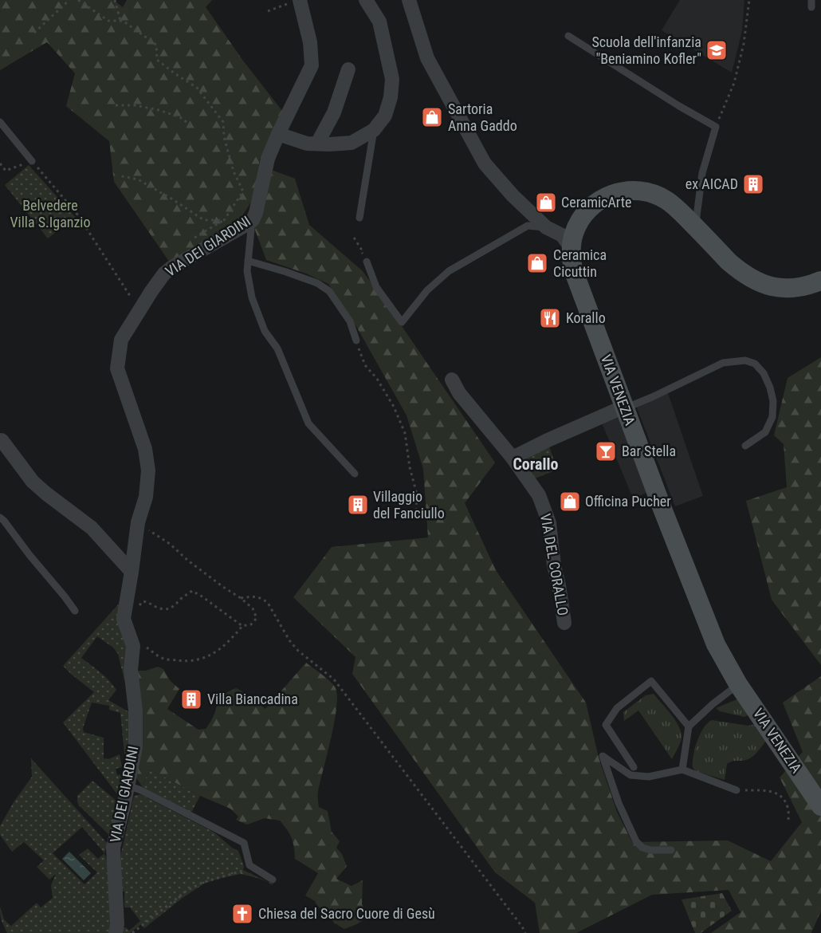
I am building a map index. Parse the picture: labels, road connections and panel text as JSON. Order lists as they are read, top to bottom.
{
  "streets": {
    "main road": ["VIA VENEZIA"],
    "street": ["VIA DEI GIARDINI", "VIA DEL CORALLO"]
  },
  "districts": ["Corallo"],
  "parks": ["Belvedere Villa S.Iganzio"],
  "places": {
    "school or university": ["Scuola dell'infanzia \"Beniamino Kofler\""],
    "shop": [
      "Sartoria Anna Gaddo",
      "CeramicArte",
      "Ceramica Cicuttin",
      "Officina Pucher"
    ],
    "building": ["ex AICAD", "Villaggio del Fanciullo", "Villa Biancadina"],
    "restaurant": ["Korallo"],
    "bar": ["Bar Stella"],
    "church": ["Chiesa del Sacro Cuore di Gesù"]
  }
}
